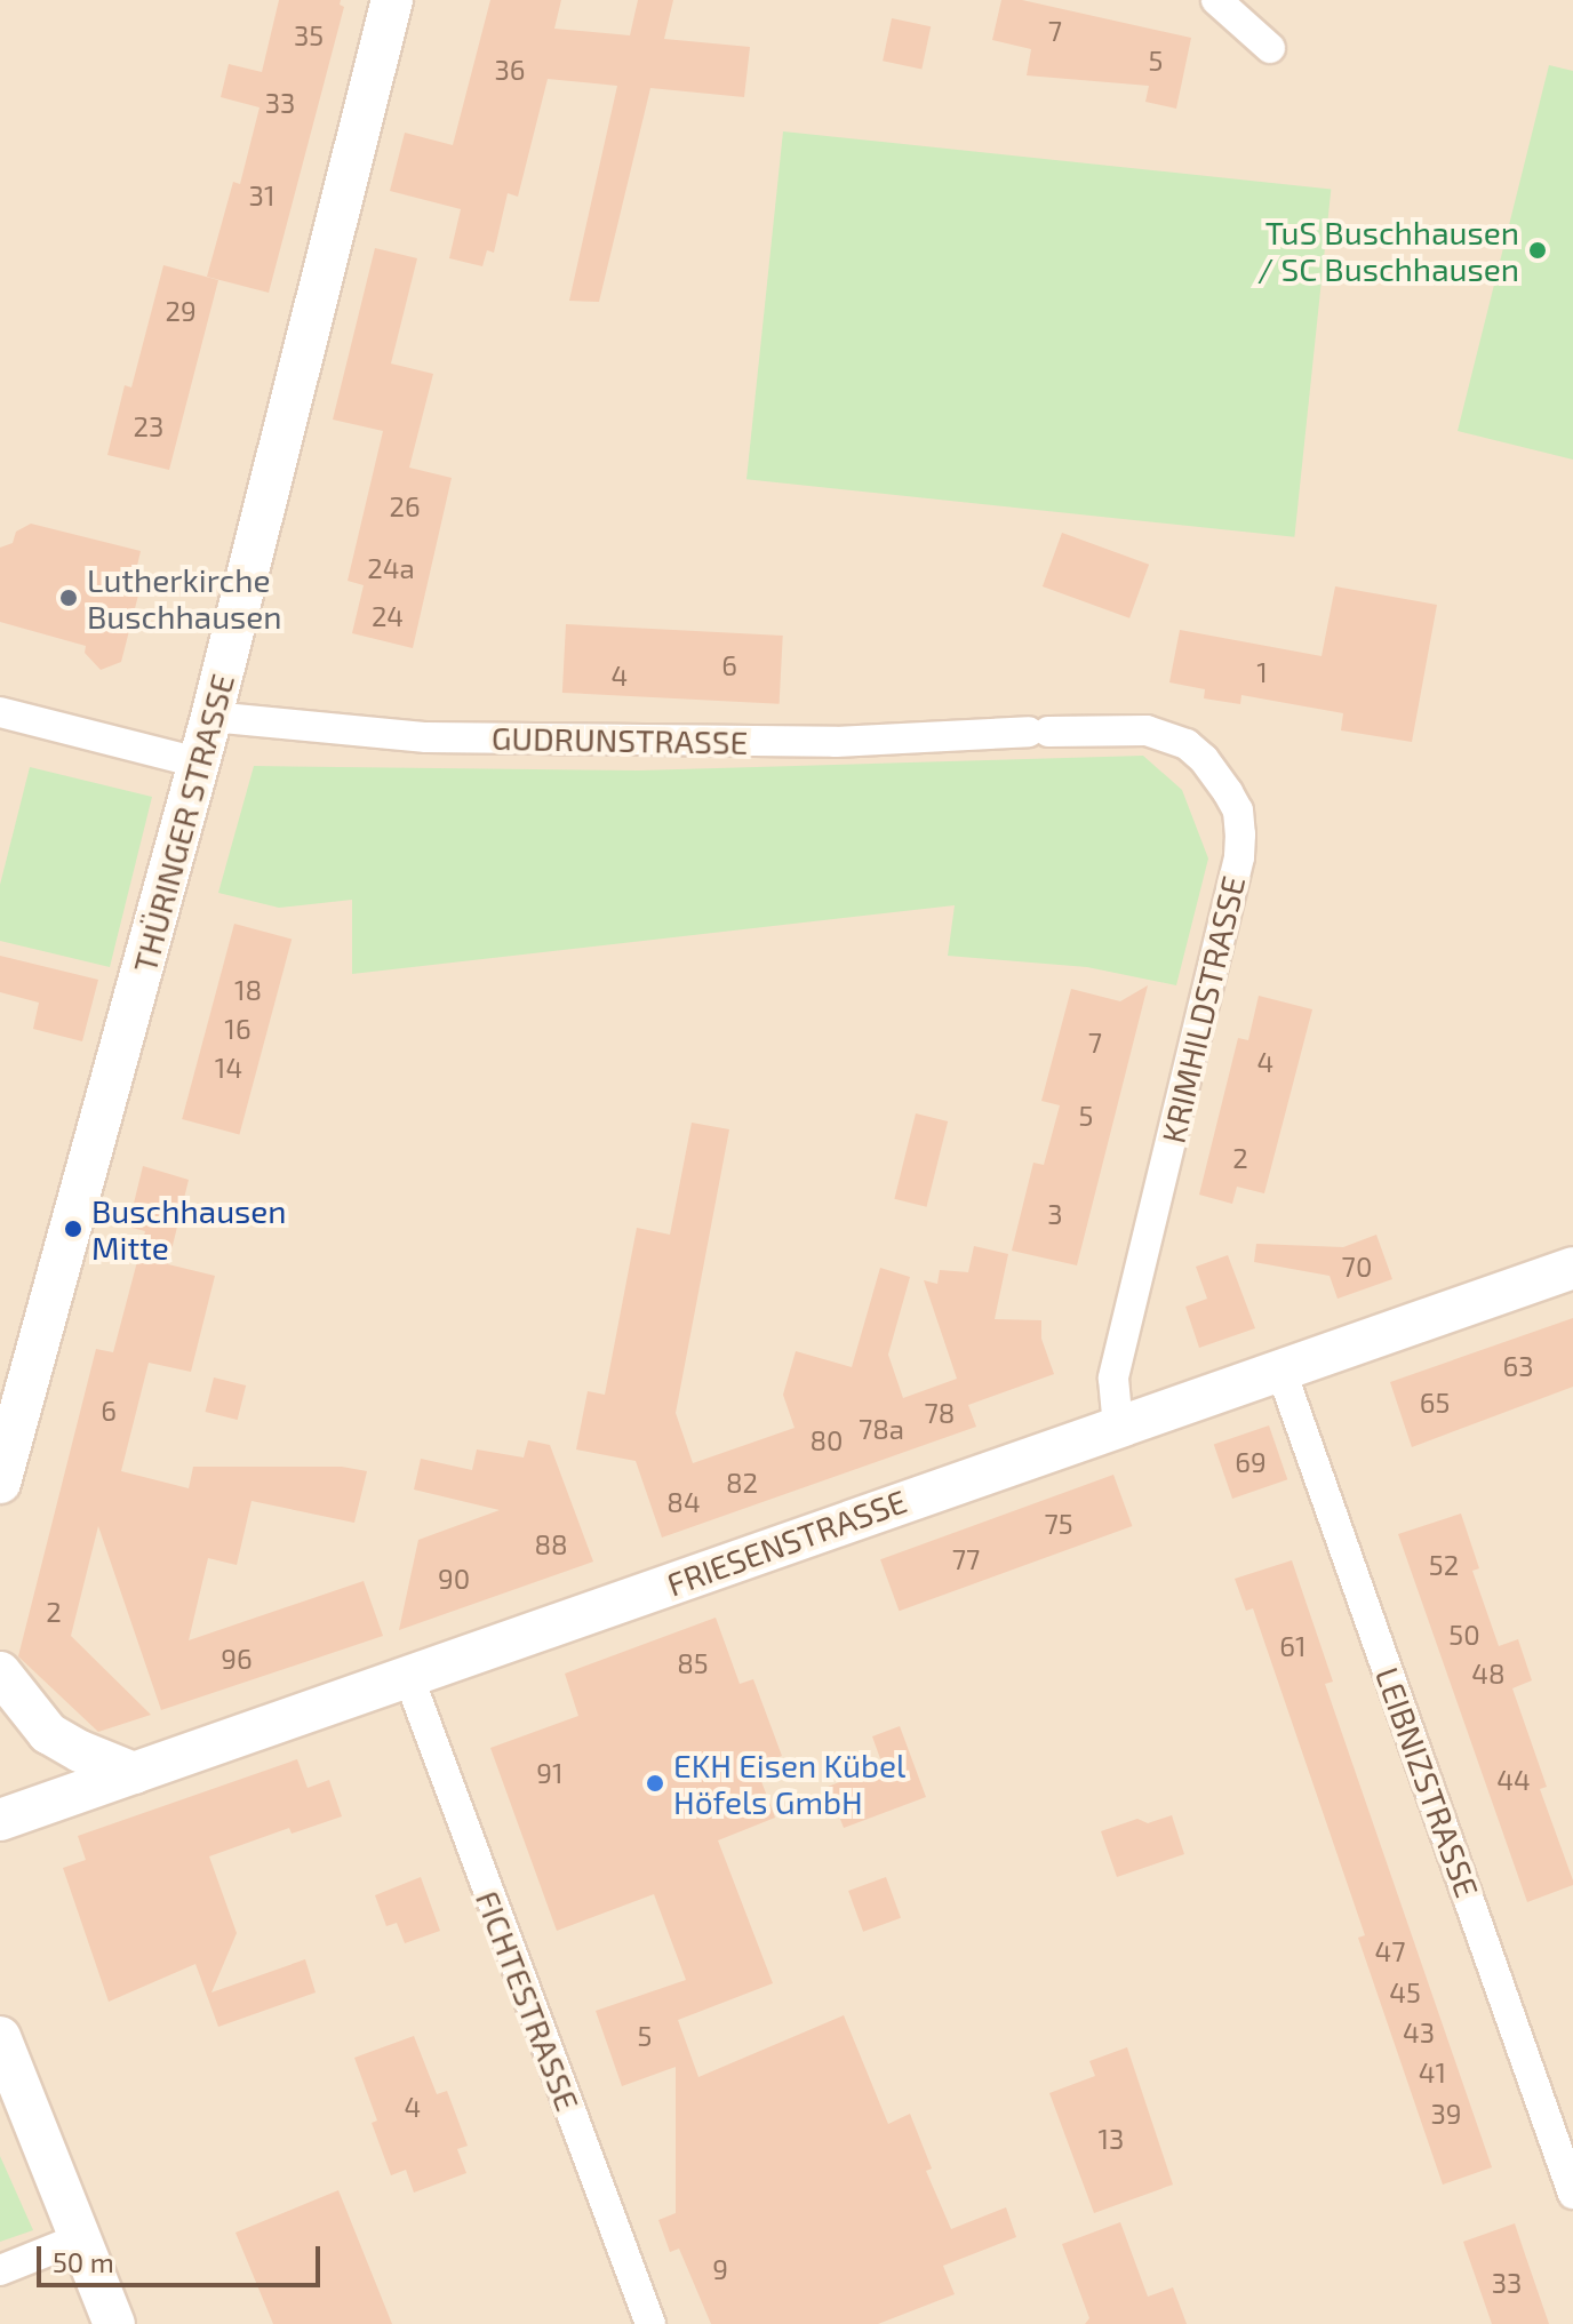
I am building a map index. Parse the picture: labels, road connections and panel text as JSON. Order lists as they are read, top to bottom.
{
  "streets": {
    "street": [
      "GUDRUNSTRASSE",
      "THÜRINGER STRASSE",
      "KRIMHILDSTRASSE",
      "FRIESENSTRASSE",
      "LEIBNIZSTRASSE",
      "FICHTESTRASSE"
    ]
  },
  "crossings": [
    ["GUDRUNSTRASSE", "THÜRINGER STRASSE"],
    ["GUDRUNSTRASSE", "KRIMHILDSTRASSE"],
    ["KRIMHILDSTRASSE", "FRIESENSTRASSE"],
    ["FRIESENSTRASSE", "LEIBNIZSTRASSE"],
    ["FRIESENSTRASSE", "FICHTESTRASSE"]
  ],
  "places": [
    "TuS Buschhausen / SC Buschhausen",
    "Lutherkirche Buschhausen",
    "Buschhausen Mitte",
    "EKH Eisen Kübel Höfels GmbH"
  ],
  "house_numbers": [
    "7",
    "35",
    "5",
    "36",
    "33",
    "31",
    "29",
    "23",
    "26",
    "24a",
    "24",
    "6",
    "1",
    "4",
    "18",
    "16",
    "7",
    "4",
    "14",
    "5",
    "2",
    "3",
    "70",
    "63",
    "65",
    "6",
    "78",
    "78a",
    "80",
    "69",
    "82",
    "84",
    "75",
    "88",
    "77",
    "52",
    "90",
    "2",
    "50",
    "61",
    "96",
    "85",
    "48",
    "91",
    "44",
    "47",
    "45",
    "43",
    "5",
    "41",
    "4",
    "39",
    "13",
    "9",
    "33"
  ],
  "scale_bar": "50 m"
}
